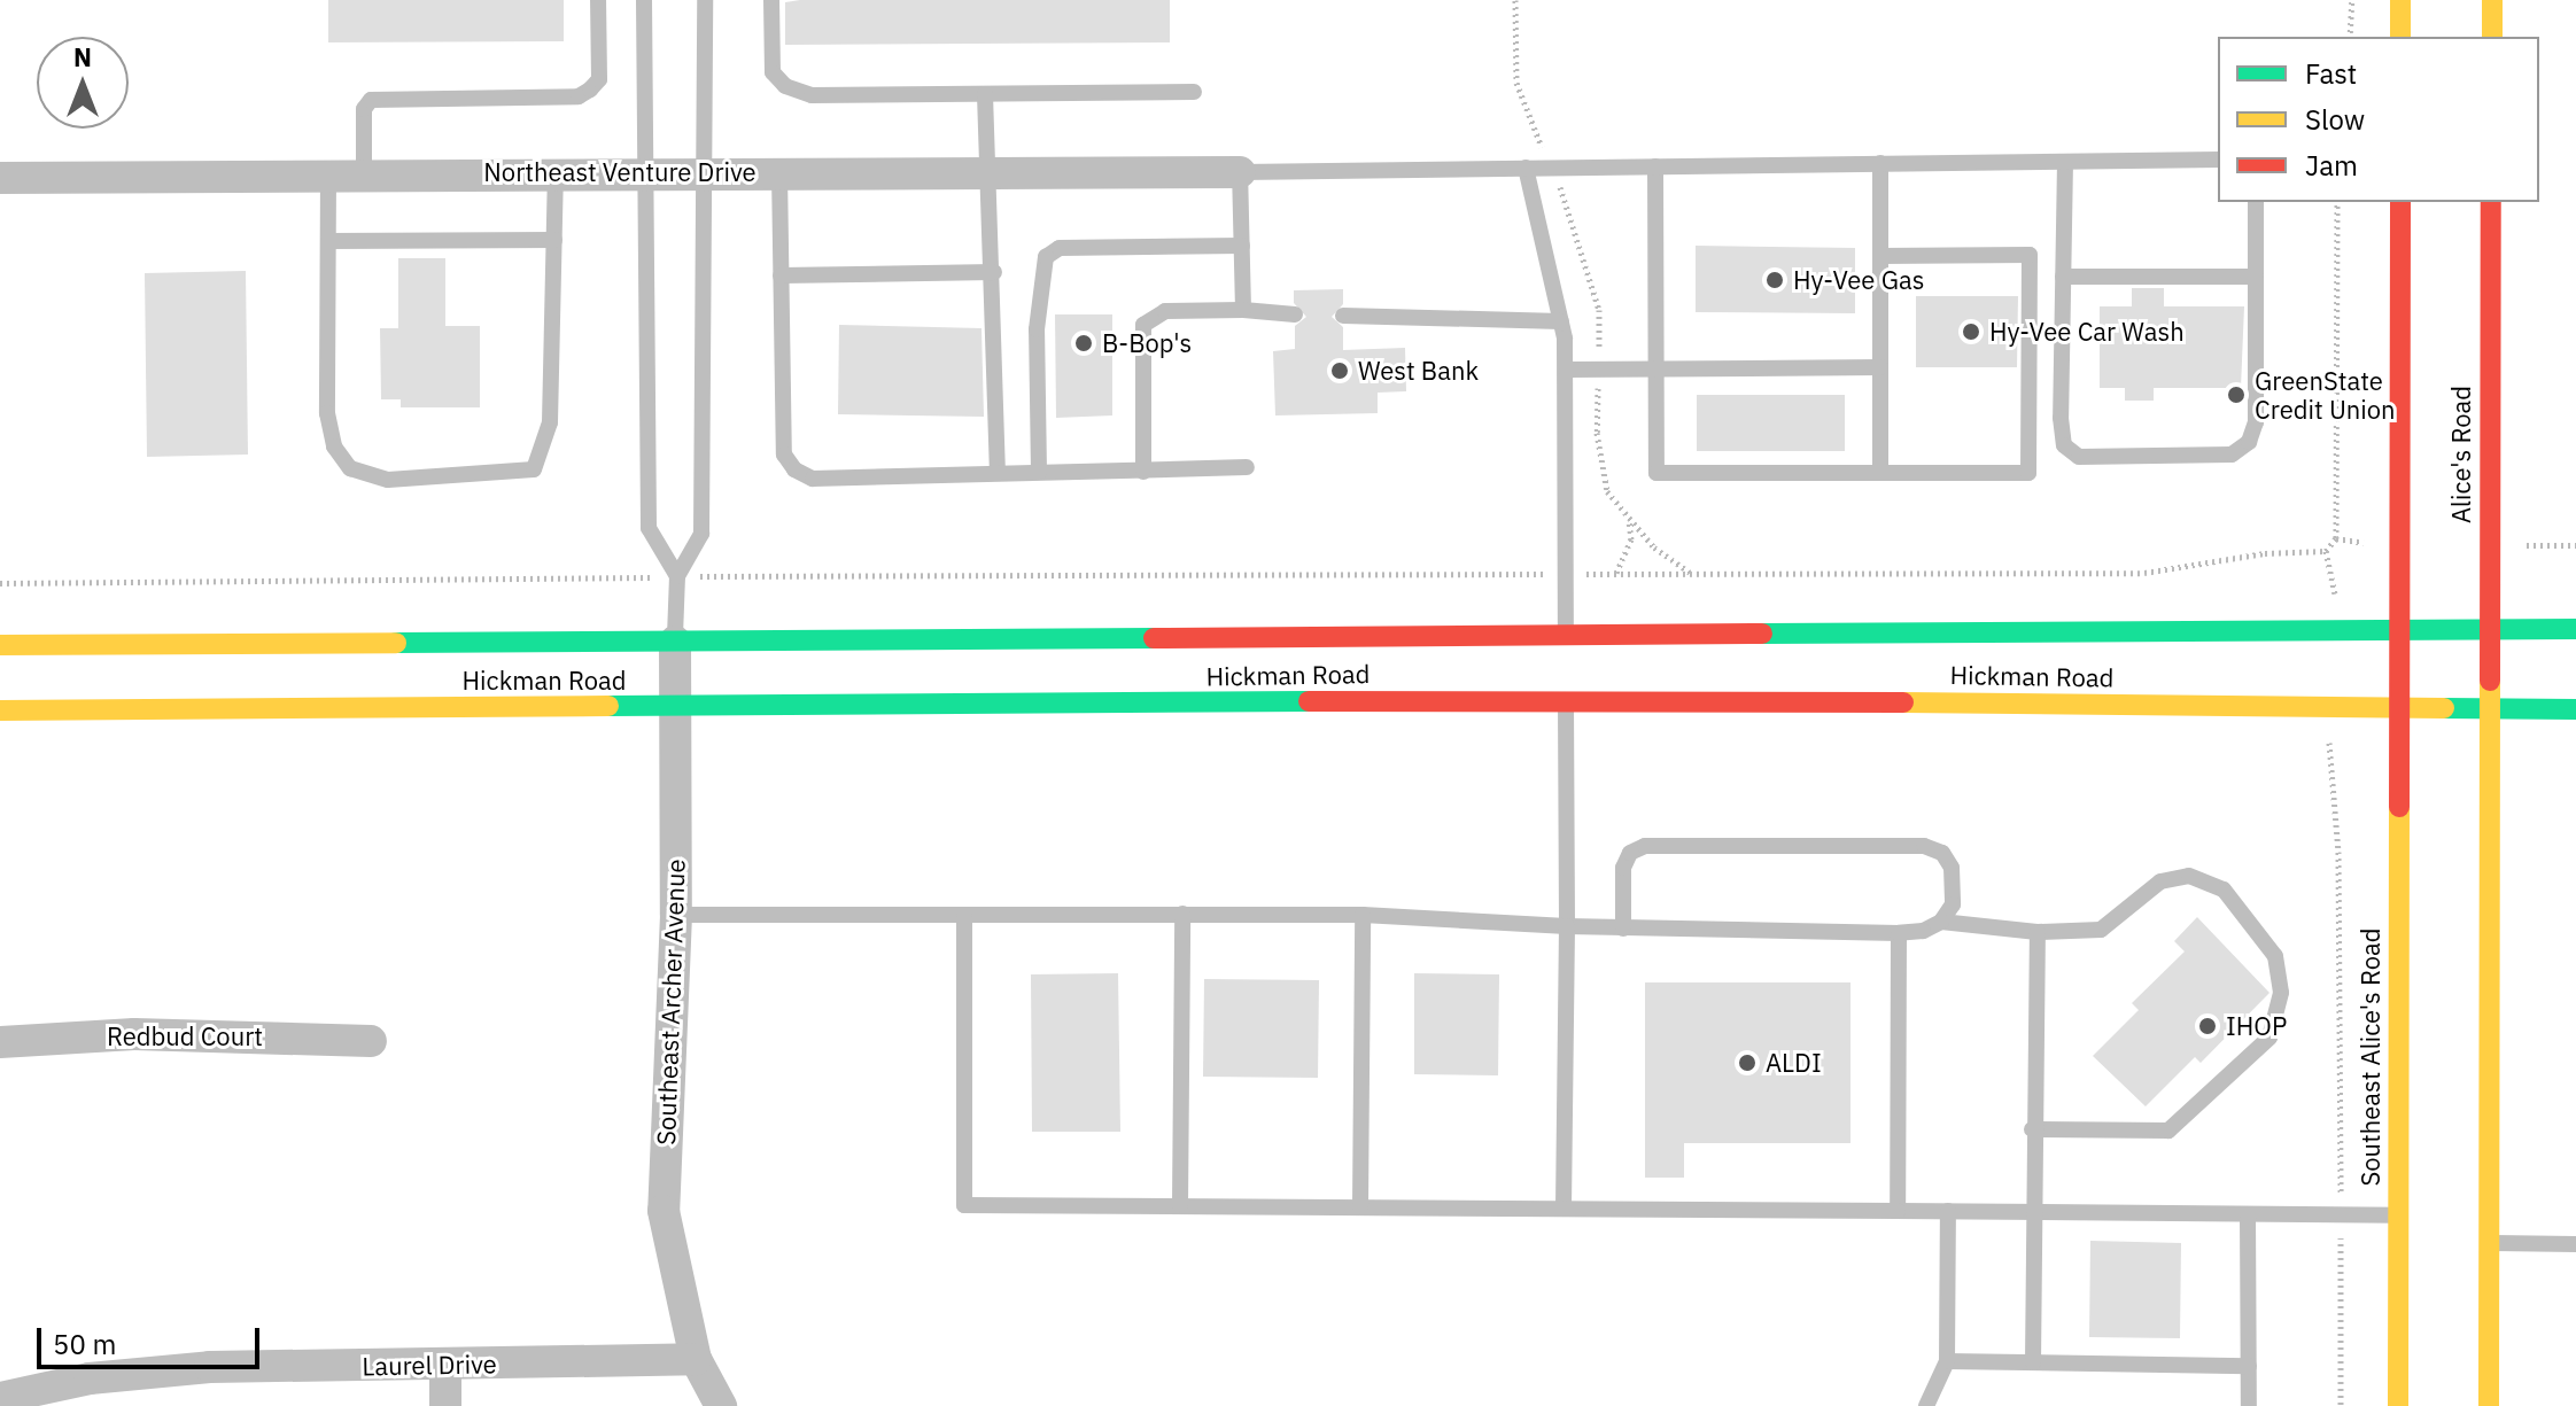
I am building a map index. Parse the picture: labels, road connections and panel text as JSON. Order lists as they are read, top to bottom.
{
  "streets": {
    "main road": ["Alice's Road", "Hickman Road", "Southeast Alice's Road"],
    "street": [
      "Northeast Venture Drive",
      "Southeast Archer Avenue",
      "Redbud Court",
      "Laurel Drive"
    ]
  },
  "crossings": [
    ["Alice's Road", "Hickman Road"],
    ["Hickman Road", "Southeast Archer Avenue"],
    ["Hickman Road", "Southeast Alice's Road"],
    ["Southeast Archer Avenue", "Laurel Drive"]
  ],
  "places": [
    "Hy-Vee Gas",
    "Hy-Vee Car Wash",
    "B-Bop's",
    "West Bank",
    "GreenState Credit Union",
    "IHOP",
    "ALDI"
  ],
  "legend": ["Fast", "Slow", "Jam"],
  "scale_bar": "50 m",
  "north": "top"
}
